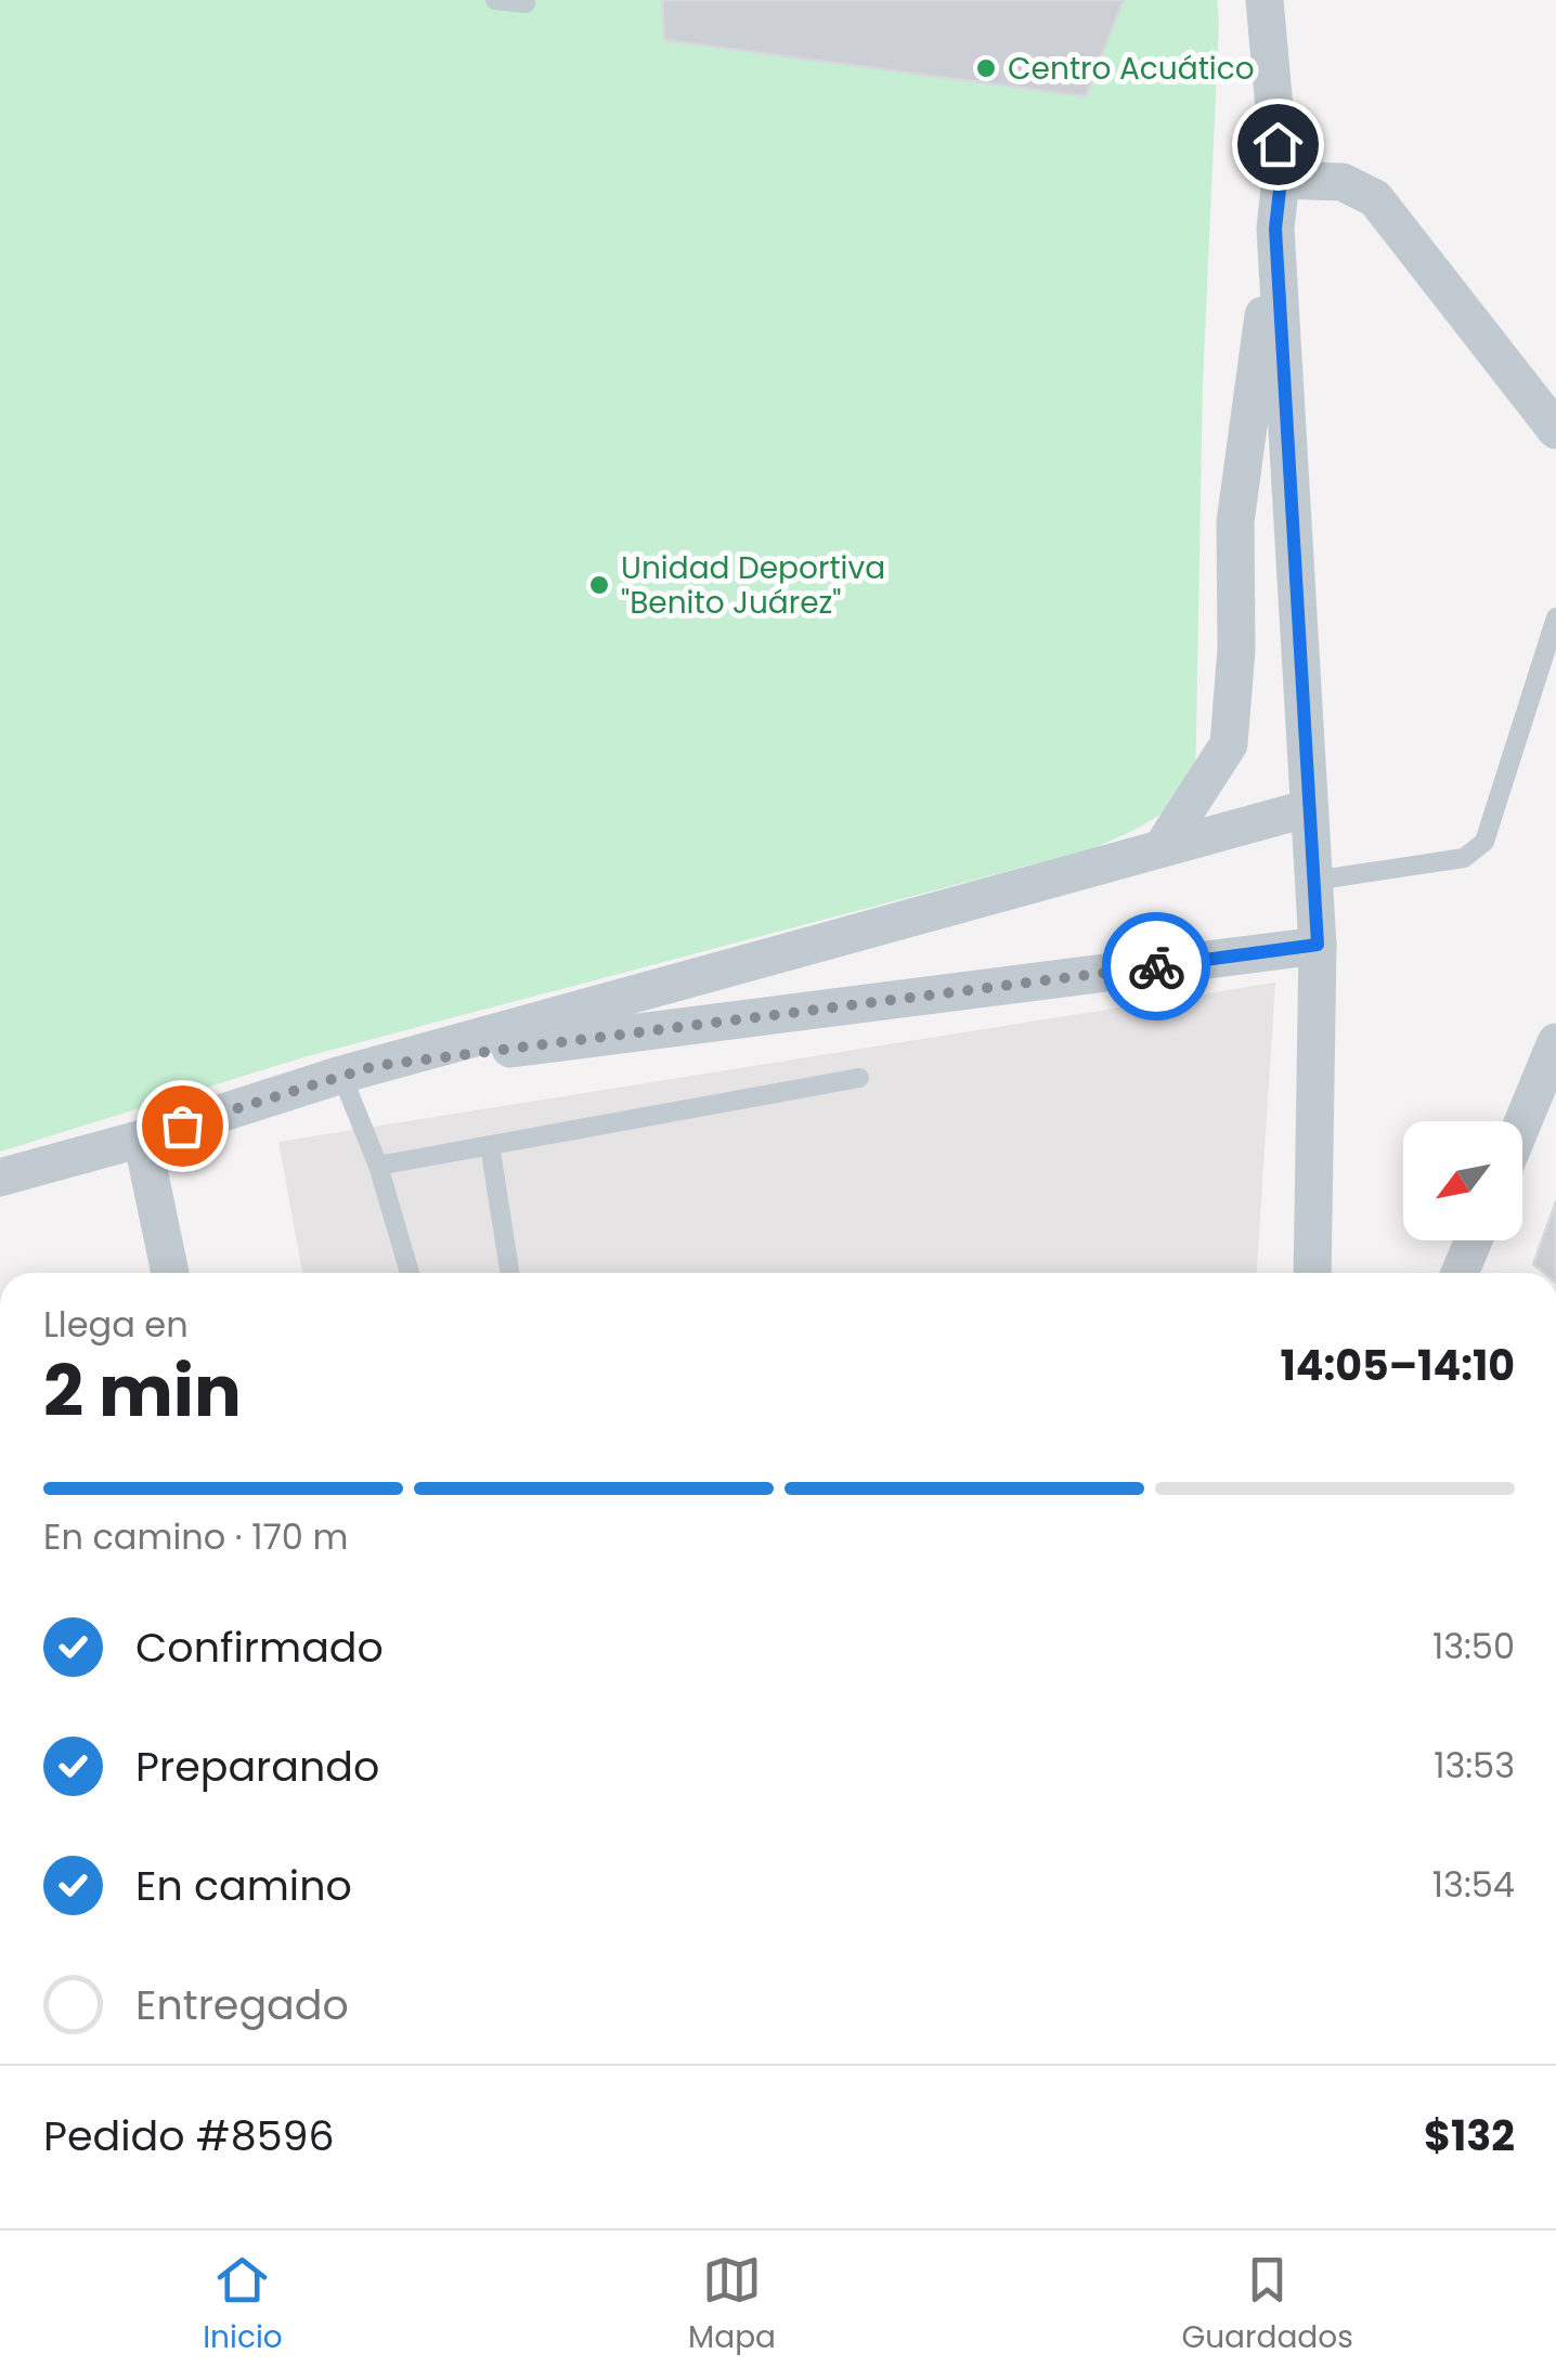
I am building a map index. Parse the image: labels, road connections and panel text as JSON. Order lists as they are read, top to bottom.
{
  "places": ["Centro Acuático", "Unidad Deportiva \"Benito Juárez\""],
  "north": "bottom left",
  "page": {
    "heading": ["2 min", "Llega en", "14:05–14:10"],
    "panel": ["Pedido #8596", "$132"],
    "bar": "En camino · 170 m",
    "list": [
      ["Confirmado", "13:50"],
      ["Preparando", "13:53"],
      ["En camino", "13:54"],
      "Entregado"
    ],
    "tabs": ["Inicio", "Mapa", "Guardados"]
  }
}
